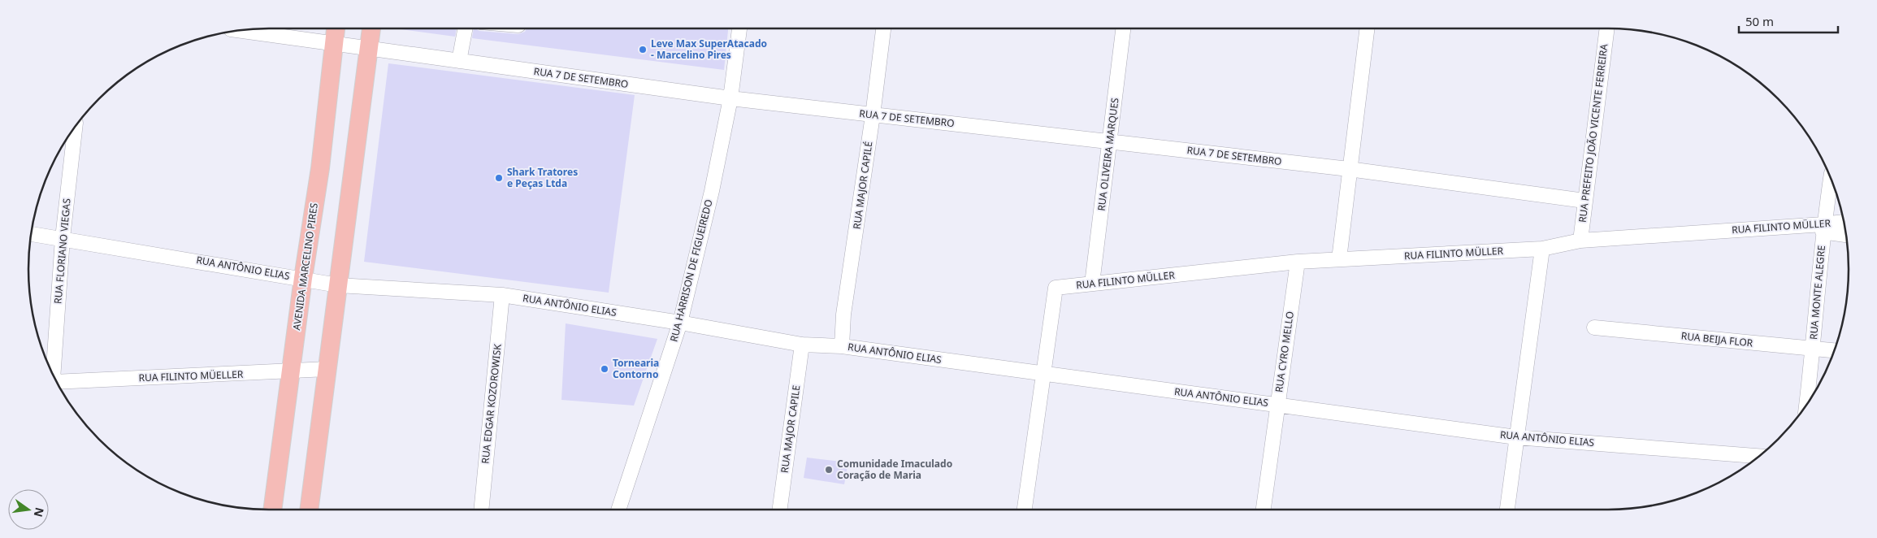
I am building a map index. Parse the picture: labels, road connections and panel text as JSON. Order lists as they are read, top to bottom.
{
  "streets": {
    "main road": ["AVENIDA MARCELINO PIRES"],
    "street": [
      "RUA 7 DE SETEMBRO",
      "RUA PREFEITO JOÃO VICENTE FERREIRA",
      "RUA OLIVEIRA MARQUES",
      "RUA MAJOR CAPILÉ",
      "RUA FILINTO MÜLLER",
      "RUA FLORIANO VIEGAS",
      "RUA ANTÔNIO ELIAS",
      "RUA HARRISON DE FIGUEIREDO",
      "RUA MONTE ALEGRE",
      "RUA BEIJA FLOR",
      "RUA CYRO MELLO",
      "RUA FILINTO MÜELLER",
      "RUA EDGAR KOZOROWISK",
      "RUA MAJOR CAPILE"
    ]
  },
  "crossings": [
    ["RUA 7 DE SETEMBRO", "RUA PREFEITO JOÃO VICENTE FERREIRA"],
    ["RUA 7 DE SETEMBRO", "RUA OLIVEIRA MARQUES"],
    ["RUA 7 DE SETEMBRO", "RUA MAJOR CAPILÉ"],
    ["RUA 7 DE SETEMBRO", "AVENIDA MARCELINO PIRES"],
    ["RUA 7 DE SETEMBRO", "RUA HARRISON DE FIGUEIREDO"],
    ["RUA PREFEITO JOÃO VICENTE FERREIRA", "RUA FILINTO MÜLLER"],
    ["RUA OLIVEIRA MARQUES", "RUA FILINTO MÜLLER"],
    ["RUA MAJOR CAPILÉ", "RUA ANTÔNIO ELIAS"],
    ["RUA FILINTO MÜLLER", "RUA ANTÔNIO ELIAS"],
    ["RUA FILINTO MÜLLER", "RUA MONTE ALEGRE"],
    ["RUA FILINTO MÜLLER", "RUA CYRO MELLO"],
    ["RUA FLORIANO VIEGAS", "RUA ANTÔNIO ELIAS"],
    ["AVENIDA MARCELINO PIRES", "RUA ANTÔNIO ELIAS"],
    ["AVENIDA MARCELINO PIRES", "RUA FILINTO MÜELLER"],
    ["RUA ANTÔNIO ELIAS", "RUA HARRISON DE FIGUEIREDO"],
    ["RUA ANTÔNIO ELIAS", "RUA CYRO MELLO"],
    ["RUA ANTÔNIO ELIAS", "RUA EDGAR KOZOROWISK"],
    ["RUA ANTÔNIO ELIAS", "RUA MAJOR CAPILE"],
    ["RUA MONTE ALEGRE", "RUA BEIJA FLOR"]
  ],
  "places": [
    "Leve Max SuperAtacado - Marcelino Pires",
    "Shark Tratores e Peças Ltda",
    "Tornearia Contorno",
    "Comunidade Imaculado Coração de Maria"
  ],
  "scale_bar": "50 m",
  "north": "right"
}
